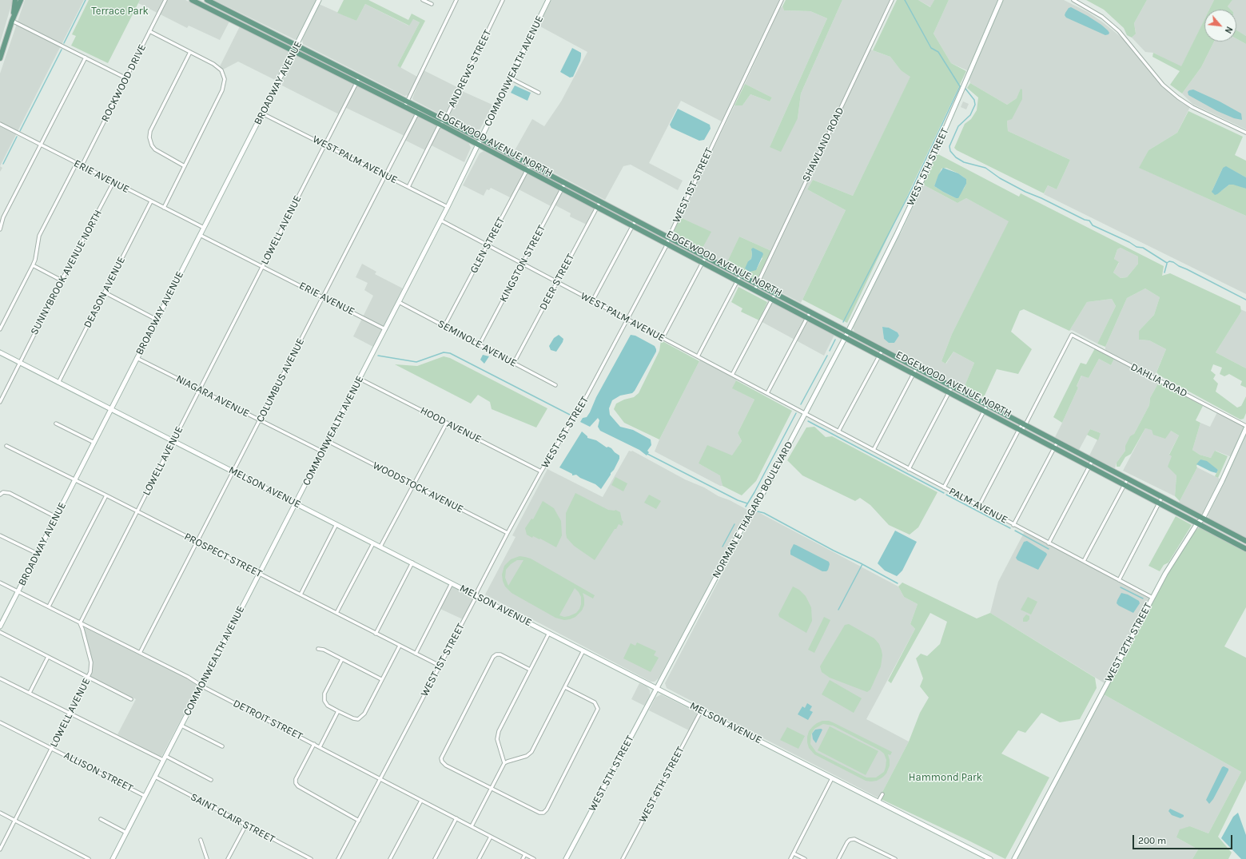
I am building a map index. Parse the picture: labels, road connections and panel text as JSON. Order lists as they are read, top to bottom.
{
  "streets": {
    "main road": ["EDGEWOOD AVENUE NORTH"],
    "street": [
      "ANDREWS STREET",
      "COMMONWEALTH AVENUE",
      "ROCKWOOD DRIVE",
      "BROADWAY AVENUE",
      "SHAWLAND ROAD",
      "WEST PALM AVENUE",
      "WEST 5TH STREET",
      "ERIE AVENUE",
      "WEST 1ST STREET",
      "LOWELL AVENUE",
      "GLEN STREET",
      "KINGSTON STREET",
      "SUNNYBROOK AVENUE NORTH",
      "DEER STREET",
      "DEASON AVENUE",
      "SEMINOLE AVENUE",
      "COLUMBUS AVENUE",
      "DAHLIA ROAD",
      "NIAGARA AVENUE",
      "HOOD AVENUE",
      "MELSON AVENUE",
      "WOODSTOCK AVENUE",
      "PALM AVENUE",
      "NORMAN E THAGARD BOULEVARD",
      "PROSPECT STREET",
      "WEST 12TH STREET",
      "DETROIT STREET",
      "ALLISON STREET",
      "WEST 6TH STREET",
      "SAINT CLAIR STREET"
    ]
  },
  "crossings": [
    ["ANDREWS STREET", "EDGEWOOD AVENUE NORTH"],
    ["ANDREWS STREET", "WEST PALM AVENUE"],
    ["COMMONWEALTH AVENUE", "EDGEWOOD AVENUE NORTH"],
    ["COMMONWEALTH AVENUE", "WEST PALM AVENUE"],
    ["COMMONWEALTH AVENUE", "ERIE AVENUE"],
    ["COMMONWEALTH AVENUE", "SEMINOLE AVENUE"],
    ["COMMONWEALTH AVENUE", "NIAGARA AVENUE"],
    ["COMMONWEALTH AVENUE", "HOOD AVENUE"],
    ["COMMONWEALTH AVENUE", "MELSON AVENUE"],
    ["COMMONWEALTH AVENUE", "WOODSTOCK AVENUE"],
    ["COMMONWEALTH AVENUE", "PROSPECT STREET"],
    ["COMMONWEALTH AVENUE", "DETROIT STREET"],
    ["COMMONWEALTH AVENUE", "ALLISON STREET"],
    ["COMMONWEALTH AVENUE", "SAINT CLAIR STREET"],
    ["ROCKWOOD DRIVE", "ERIE AVENUE"],
    ["BROADWAY AVENUE", "EDGEWOOD AVENUE NORTH"],
    ["BROADWAY AVENUE", "WEST PALM AVENUE"],
    ["BROADWAY AVENUE", "ERIE AVENUE"],
    ["BROADWAY AVENUE", "NIAGARA AVENUE"],
    ["BROADWAY AVENUE", "MELSON AVENUE"],
    ["BROADWAY AVENUE", "PROSPECT STREET"],
    ["BROADWAY AVENUE", "DETROIT STREET"],
    ["EDGEWOOD AVENUE NORTH", "SHAWLAND ROAD"],
    ["EDGEWOOD AVENUE NORTH", "WEST 5TH STREET"],
    ["EDGEWOOD AVENUE NORTH", "WEST 1ST STREET"],
    ["EDGEWOOD AVENUE NORTH", "LOWELL AVENUE"],
    ["EDGEWOOD AVENUE NORTH", "GLEN STREET"],
    ["EDGEWOOD AVENUE NORTH", "KINGSTON STREET"],
    ["EDGEWOOD AVENUE NORTH", "DEER STREET"],
    ["EDGEWOOD AVENUE NORTH", "COLUMBUS AVENUE"],
    ["EDGEWOOD AVENUE NORTH", "DAHLIA ROAD"],
    ["EDGEWOOD AVENUE NORTH", "NORMAN E THAGARD BOULEVARD"],
    ["EDGEWOOD AVENUE NORTH", "WEST 12TH STREET"],
    ["WEST PALM AVENUE", "WEST 1ST STREET"],
    ["WEST PALM AVENUE", "LOWELL AVENUE"],
    ["WEST PALM AVENUE", "GLEN STREET"],
    ["WEST PALM AVENUE", "KINGSTON STREET"],
    ["WEST PALM AVENUE", "DEER STREET"],
    ["WEST PALM AVENUE", "COLUMBUS AVENUE"],
    ["WEST PALM AVENUE", "PALM AVENUE"],
    ["WEST PALM AVENUE", "NORMAN E THAGARD BOULEVARD"],
    ["WEST 5TH STREET", "MELSON AVENUE"],
    ["WEST 5TH STREET", "NORMAN E THAGARD BOULEVARD"],
    ["ERIE AVENUE", "LOWELL AVENUE"],
    ["ERIE AVENUE", "SUNNYBROOK AVENUE NORTH"],
    ["ERIE AVENUE", "DEASON AVENUE"],
    ["ERIE AVENUE", "COLUMBUS AVENUE"],
    ["WEST 1ST STREET", "HOOD AVENUE"],
    ["WEST 1ST STREET", "MELSON AVENUE"],
    ["WEST 1ST STREET", "WOODSTOCK AVENUE"],
    ["WEST 1ST STREET", "PROSPECT STREET"],
    ["WEST 1ST STREET", "DETROIT STREET"],
    ["LOWELL AVENUE", "NIAGARA AVENUE"],
    ["LOWELL AVENUE", "MELSON AVENUE"],
    ["LOWELL AVENUE", "PROSPECT STREET"],
    ["LOWELL AVENUE", "DETROIT STREET"],
    ["LOWELL AVENUE", "ALLISON STREET"],
    ["GLEN STREET", "SEMINOLE AVENUE"],
    ["KINGSTON STREET", "SEMINOLE AVENUE"],
    ["SUNNYBROOK AVENUE NORTH", "MELSON AVENUE"],
    ["DEER STREET", "SEMINOLE AVENUE"],
    ["DEASON AVENUE", "MELSON AVENUE"],
    ["COLUMBUS AVENUE", "NIAGARA AVENUE"],
    ["COLUMBUS AVENUE", "MELSON AVENUE"],
    ["COLUMBUS AVENUE", "PROSPECT STREET"],
    ["COLUMBUS AVENUE", "DETROIT STREET"],
    ["MELSON AVENUE", "NORMAN E THAGARD BOULEVARD"],
    ["MELSON AVENUE", "WEST 6TH STREET"],
    ["PALM AVENUE", "NORMAN E THAGARD BOULEVARD"],
    ["PALM AVENUE", "WEST 12TH STREET"]
  ],
  "parks": ["Terrace Park", "Hammond Park"],
  "scale_bar": "200 m",
  "north": "bottom right"
}
